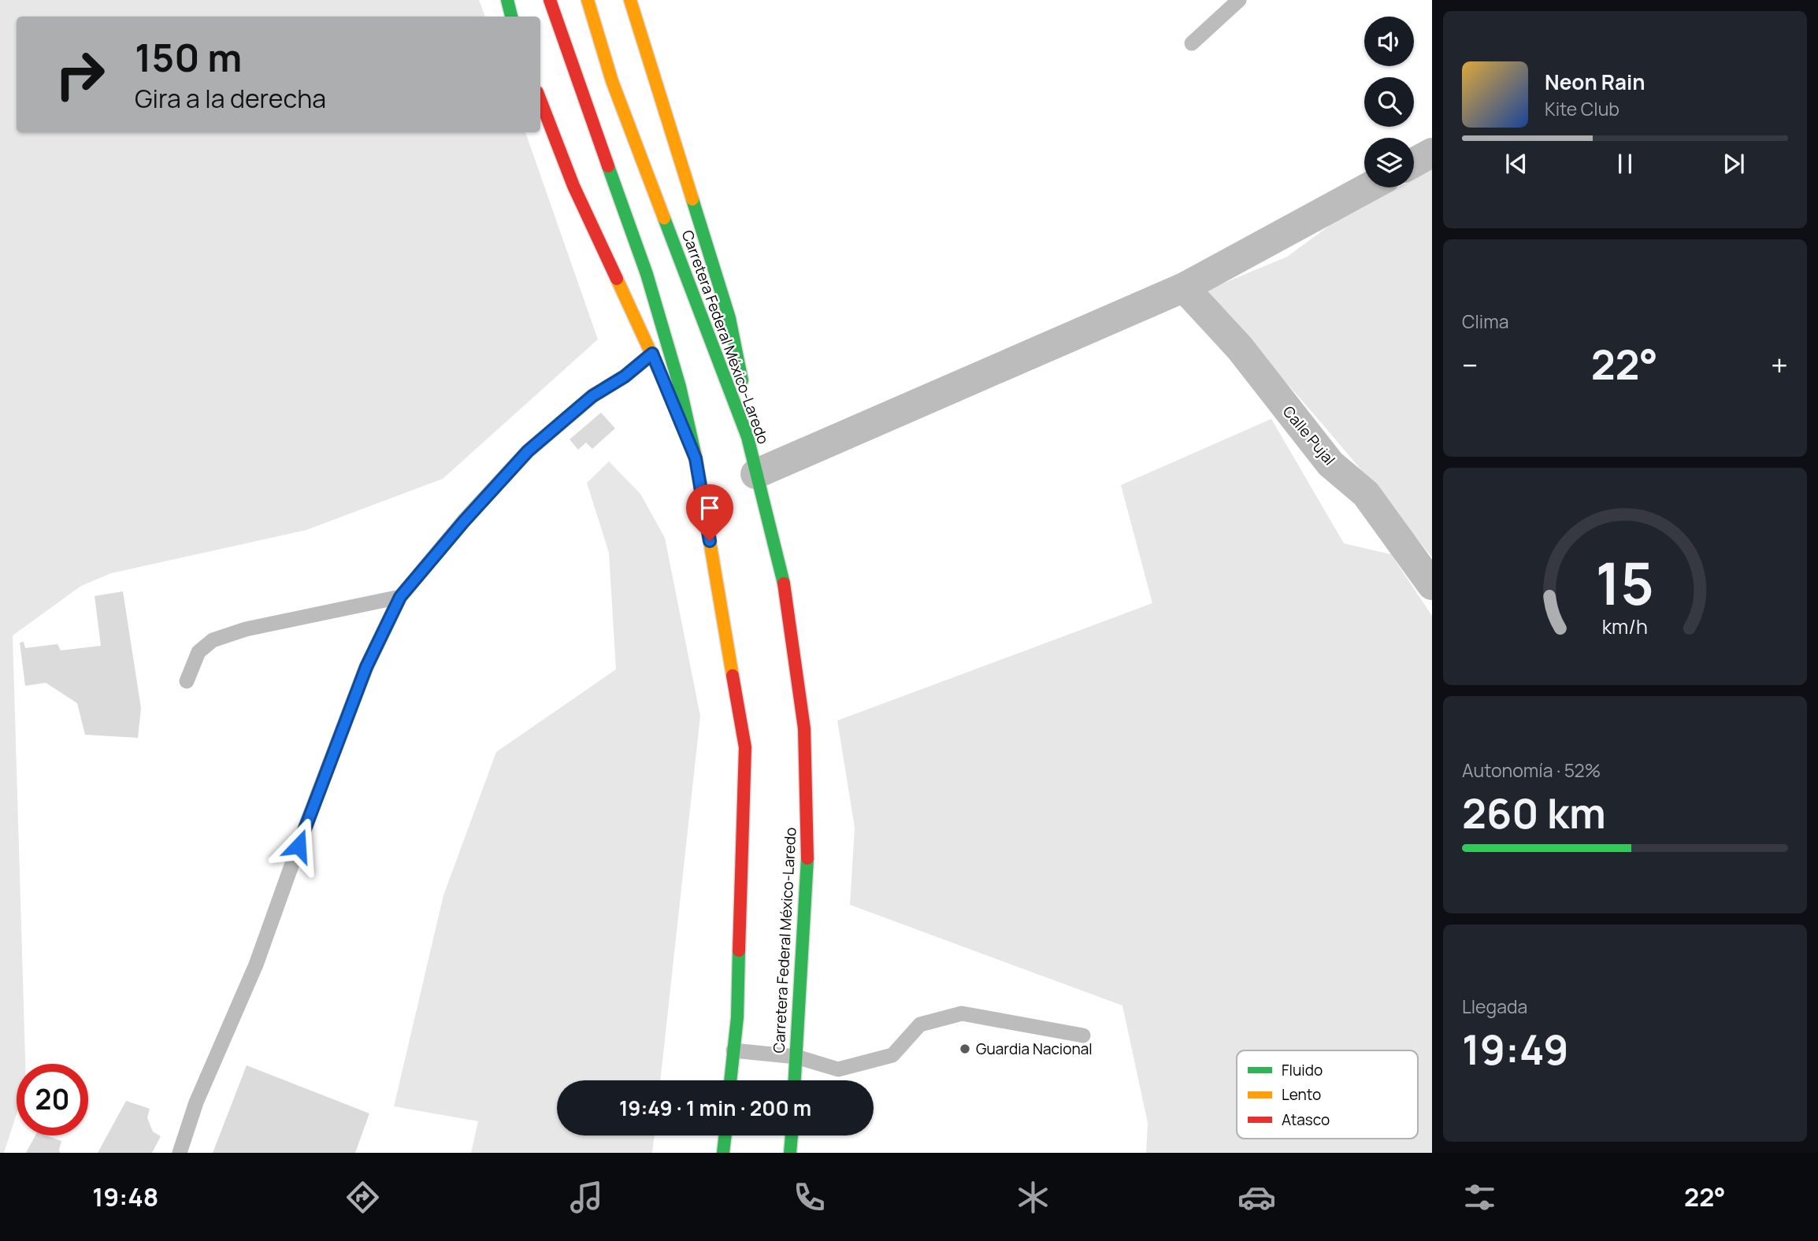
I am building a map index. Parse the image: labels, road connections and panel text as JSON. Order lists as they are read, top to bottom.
{
  "streets": {
    "main road": ["Carretera Federal México-Laredo"],
    "street": ["Calle Pujal"]
  },
  "places": ["Guardia Nacional"],
  "legend": ["Fluido", "Lento", "Atasco"],
  "page": {
    "turn": ["150 m", "Gira a la derecha"],
    "song": ["Neon Rain", "Kite Club"],
    "tile": [
      "Clima",
      ["Autonomía · 52%", "260 km"],
      ["Llegada", "19:49"]
    ],
    "heat": ["−", "22°", "+"],
    "limit": "20",
    "trip": "19:49 · 1 min · 200 m",
    "tabs": ["19:48", "22°"],
    "gauge": ["15", "km/h"]
  }
}
